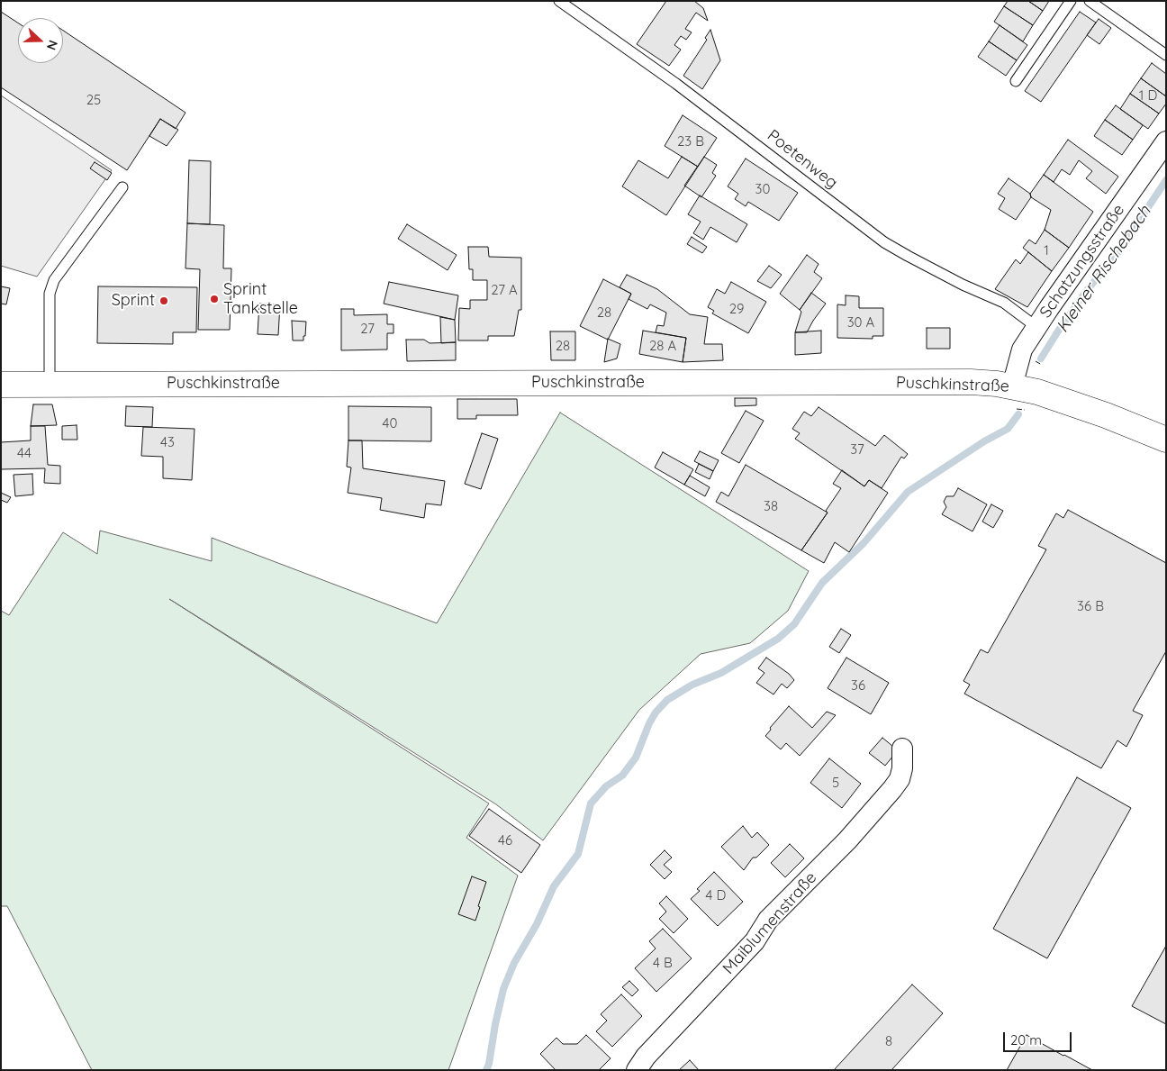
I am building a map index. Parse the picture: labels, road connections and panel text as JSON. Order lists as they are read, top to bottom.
{
  "streets": {
    "main road": ["Puschkinstraße"],
    "street": ["Schatzungsstraße", "Maiblumenstraße"],
    "lane": ["Poetenweg"]
  },
  "crossings": [
    ["Poetenweg", "Schatzungsstraße"],
    ["Schatzungsstraße", "Puschkinstraße"]
  ],
  "water": ["Kleiner Rischebach"],
  "places": ["Sprint Tankstelle", "Sprint"],
  "house_numbers": [
    "1 D",
    "25",
    "23 B",
    "30",
    "1",
    "27 A",
    "29",
    "28",
    "30 A",
    "27",
    "28",
    "28 A",
    "40",
    "43",
    "37",
    "44",
    "38",
    "36 B",
    "36",
    "5",
    "46",
    "4 D",
    "4 B",
    "8"
  ],
  "scale_bar": "20 m",
  "north": "right"
}
